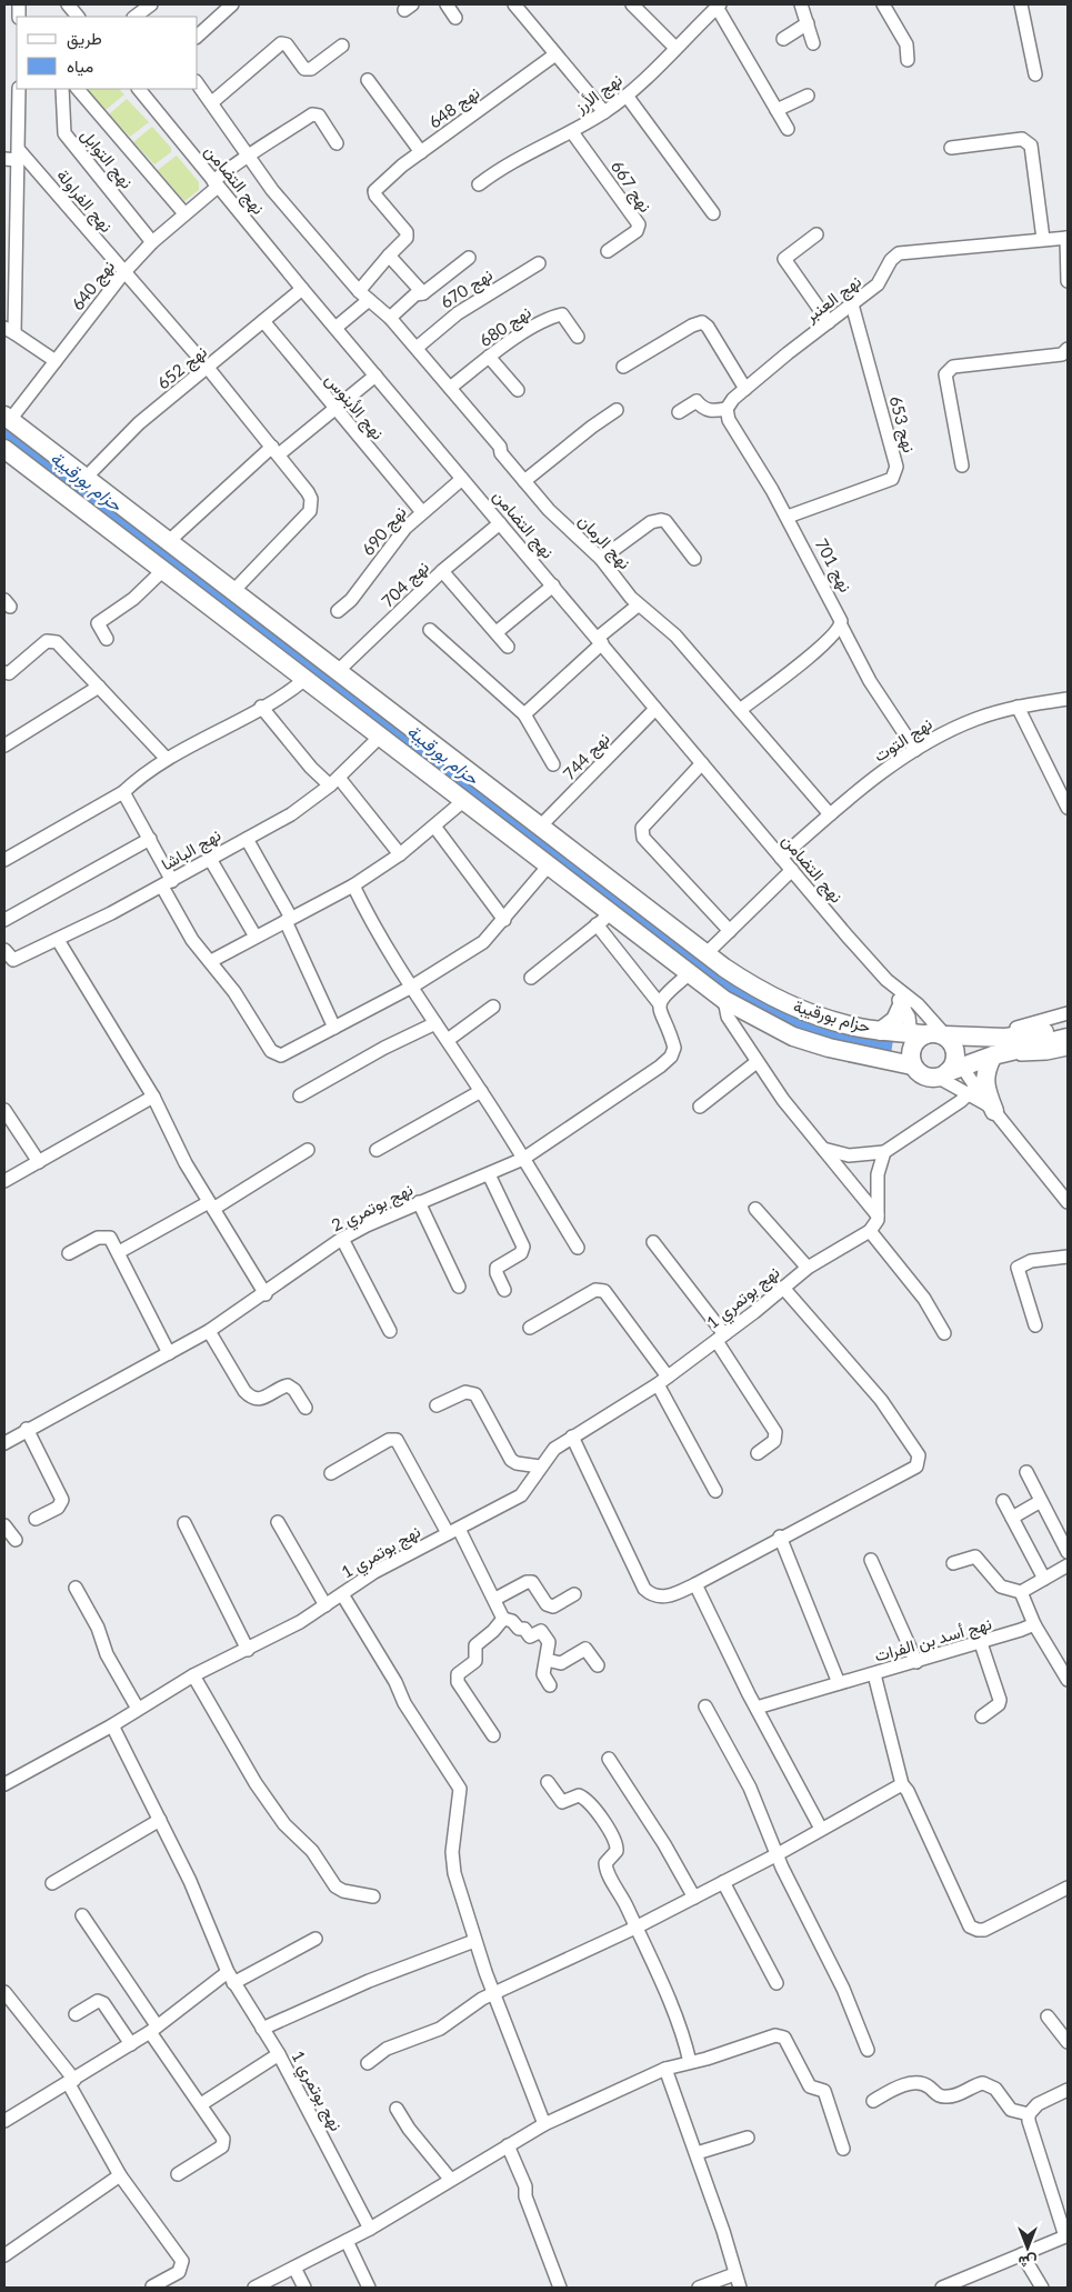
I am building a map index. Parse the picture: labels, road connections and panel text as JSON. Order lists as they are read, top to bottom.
{
  "streets": {
    "highway": ["حزام بورقيبة"],
    "street": [
      "نهج الأرز",
      "نهج 648",
      "نهج التوابل",
      "نهج التضامن",
      "نهج 667",
      "نهج الفراولة",
      "نهج 640",
      "نهج 670",
      "نهج العنبر",
      "نهج 680",
      "نهج 652",
      "نهج الأبنوس",
      "نهج 653",
      "نهج 690",
      "نهج الرمان",
      "نهج 701",
      "نهج 704",
      "نهج التوت",
      "نهج 744",
      "نهج الباشا",
      "نهج بوتمري 2",
      "نهج بوتمري 1",
      "نهج أسد بن الفرات"
    ]
  },
  "crossings": [
    ["نهج الأرز", "نهج 667"],
    ["نهج التوابل", "نهج 640"],
    ["نهج التضامن", "نهج 640"],
    ["نهج التضامن", "نهج 652"],
    ["نهج التضامن", "نهج 690"],
    ["نهج التضامن", "نهج 704"],
    ["نهج التضامن", "نهج التوت"],
    ["نهج التضامن", "نهج 744"],
    ["نهج التضامن", "حزام بورقيبة"],
    ["نهج الفراولة", "نهج 640"],
    ["نهج الفراولة", "نهج 652"],
    ["نهج الفراولة", "حزام بورقيبة"],
    ["نهج 640", "نهج الرمان"],
    ["نهج 640", "حزام بورقيبة"],
    ["نهج 670", "نهج الرمان"],
    ["نهج العنبر", "نهج 653"],
    ["نهج العنبر", "نهج 701"],
    ["نهج 680", "نهج الرمان"],
    ["نهج 652", "نهج الأبنوس"],
    ["نهج 652", "حزام بورقيبة"],
    ["نهج الأبنوس", "نهج 690"],
    ["نهج 653", "نهج 701"],
    ["نهج الرمان", "نهج التوت"],
    ["نهج 701", "نهج التوت"],
    ["نهج 704", "حزام بورقيبة"],
    ["نهج 744", "حزام بورقيبة"],
    ["نهج الباشا", "حزام بورقيبة"]
  ],
  "water": ["حزام بورقيبة"],
  "legend": ["طريق", "مياه"],
  "north": "bottom"
}
